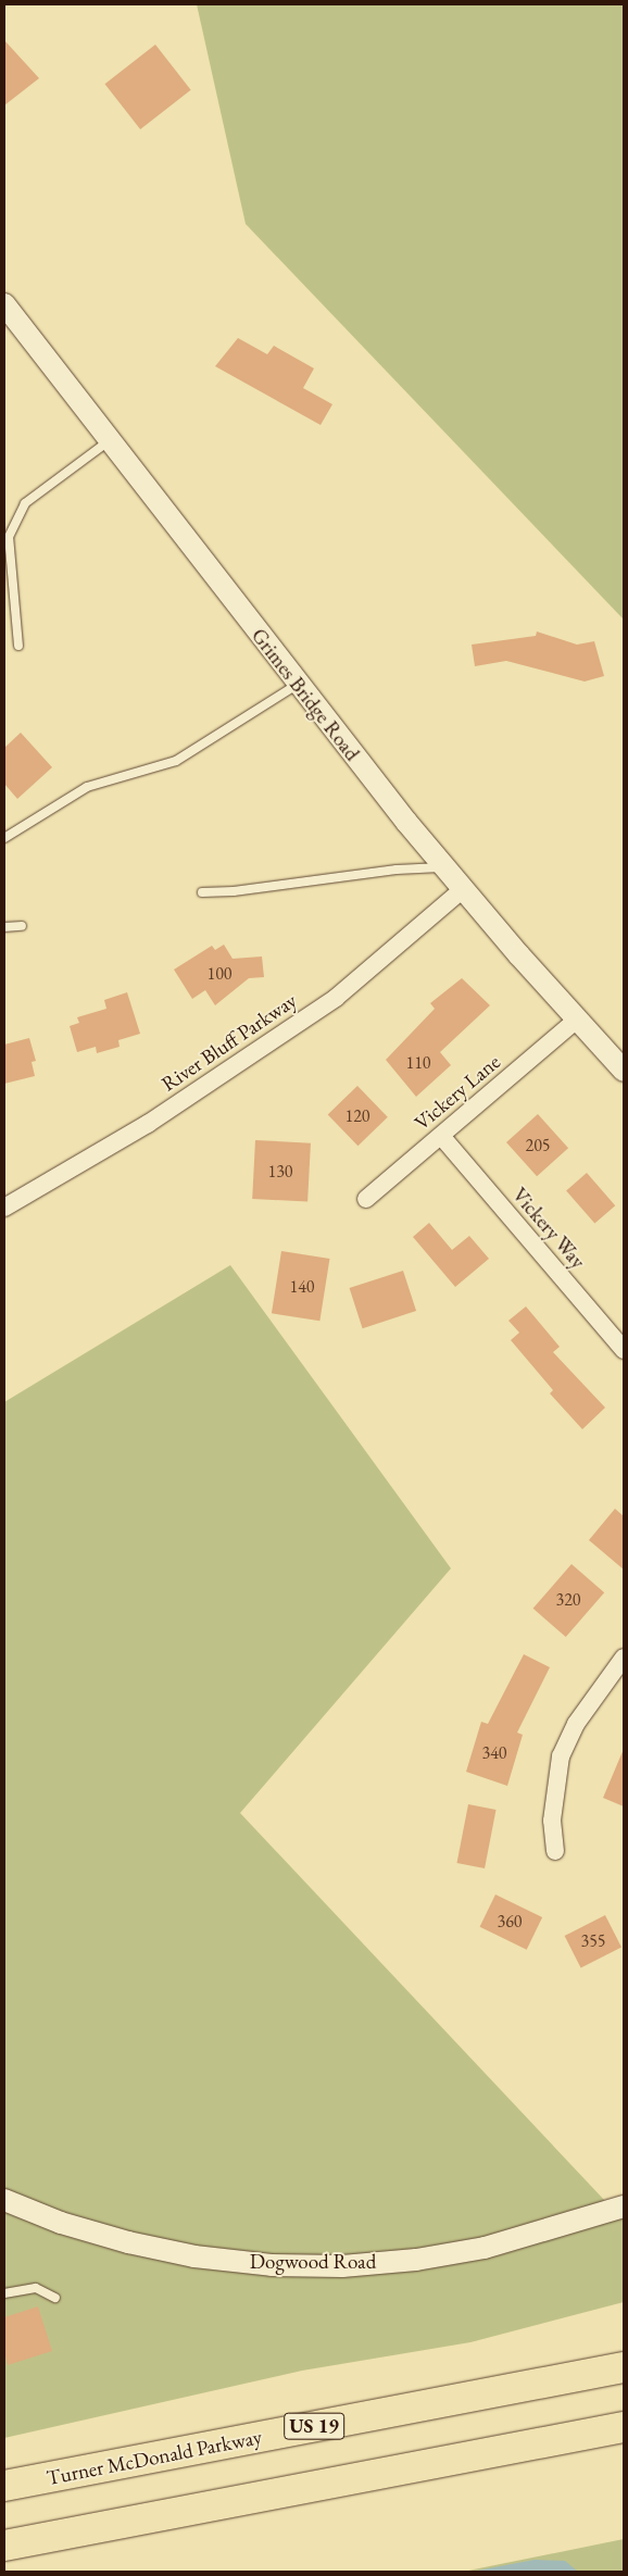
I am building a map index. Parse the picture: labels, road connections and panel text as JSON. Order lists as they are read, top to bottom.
{
  "streets": {
    "highway": ["US 19", "Turner McDonald Parkway"],
    "street": [
      "Grimes Bridge Road",
      "River Bluff Parkway",
      "Vickery Lane",
      "Vickery Way",
      "Dogwood Road"
    ]
  },
  "crossings": [
    ["Grimes Bridge Road", "River Bluff Parkway"],
    ["Grimes Bridge Road", "Vickery Lane"],
    ["Vickery Lane", "Vickery Way"]
  ],
  "house_numbers": [
    "100",
    "110",
    "120",
    "205",
    "130",
    "140",
    "320",
    "340",
    "360",
    "355"
  ]
}
